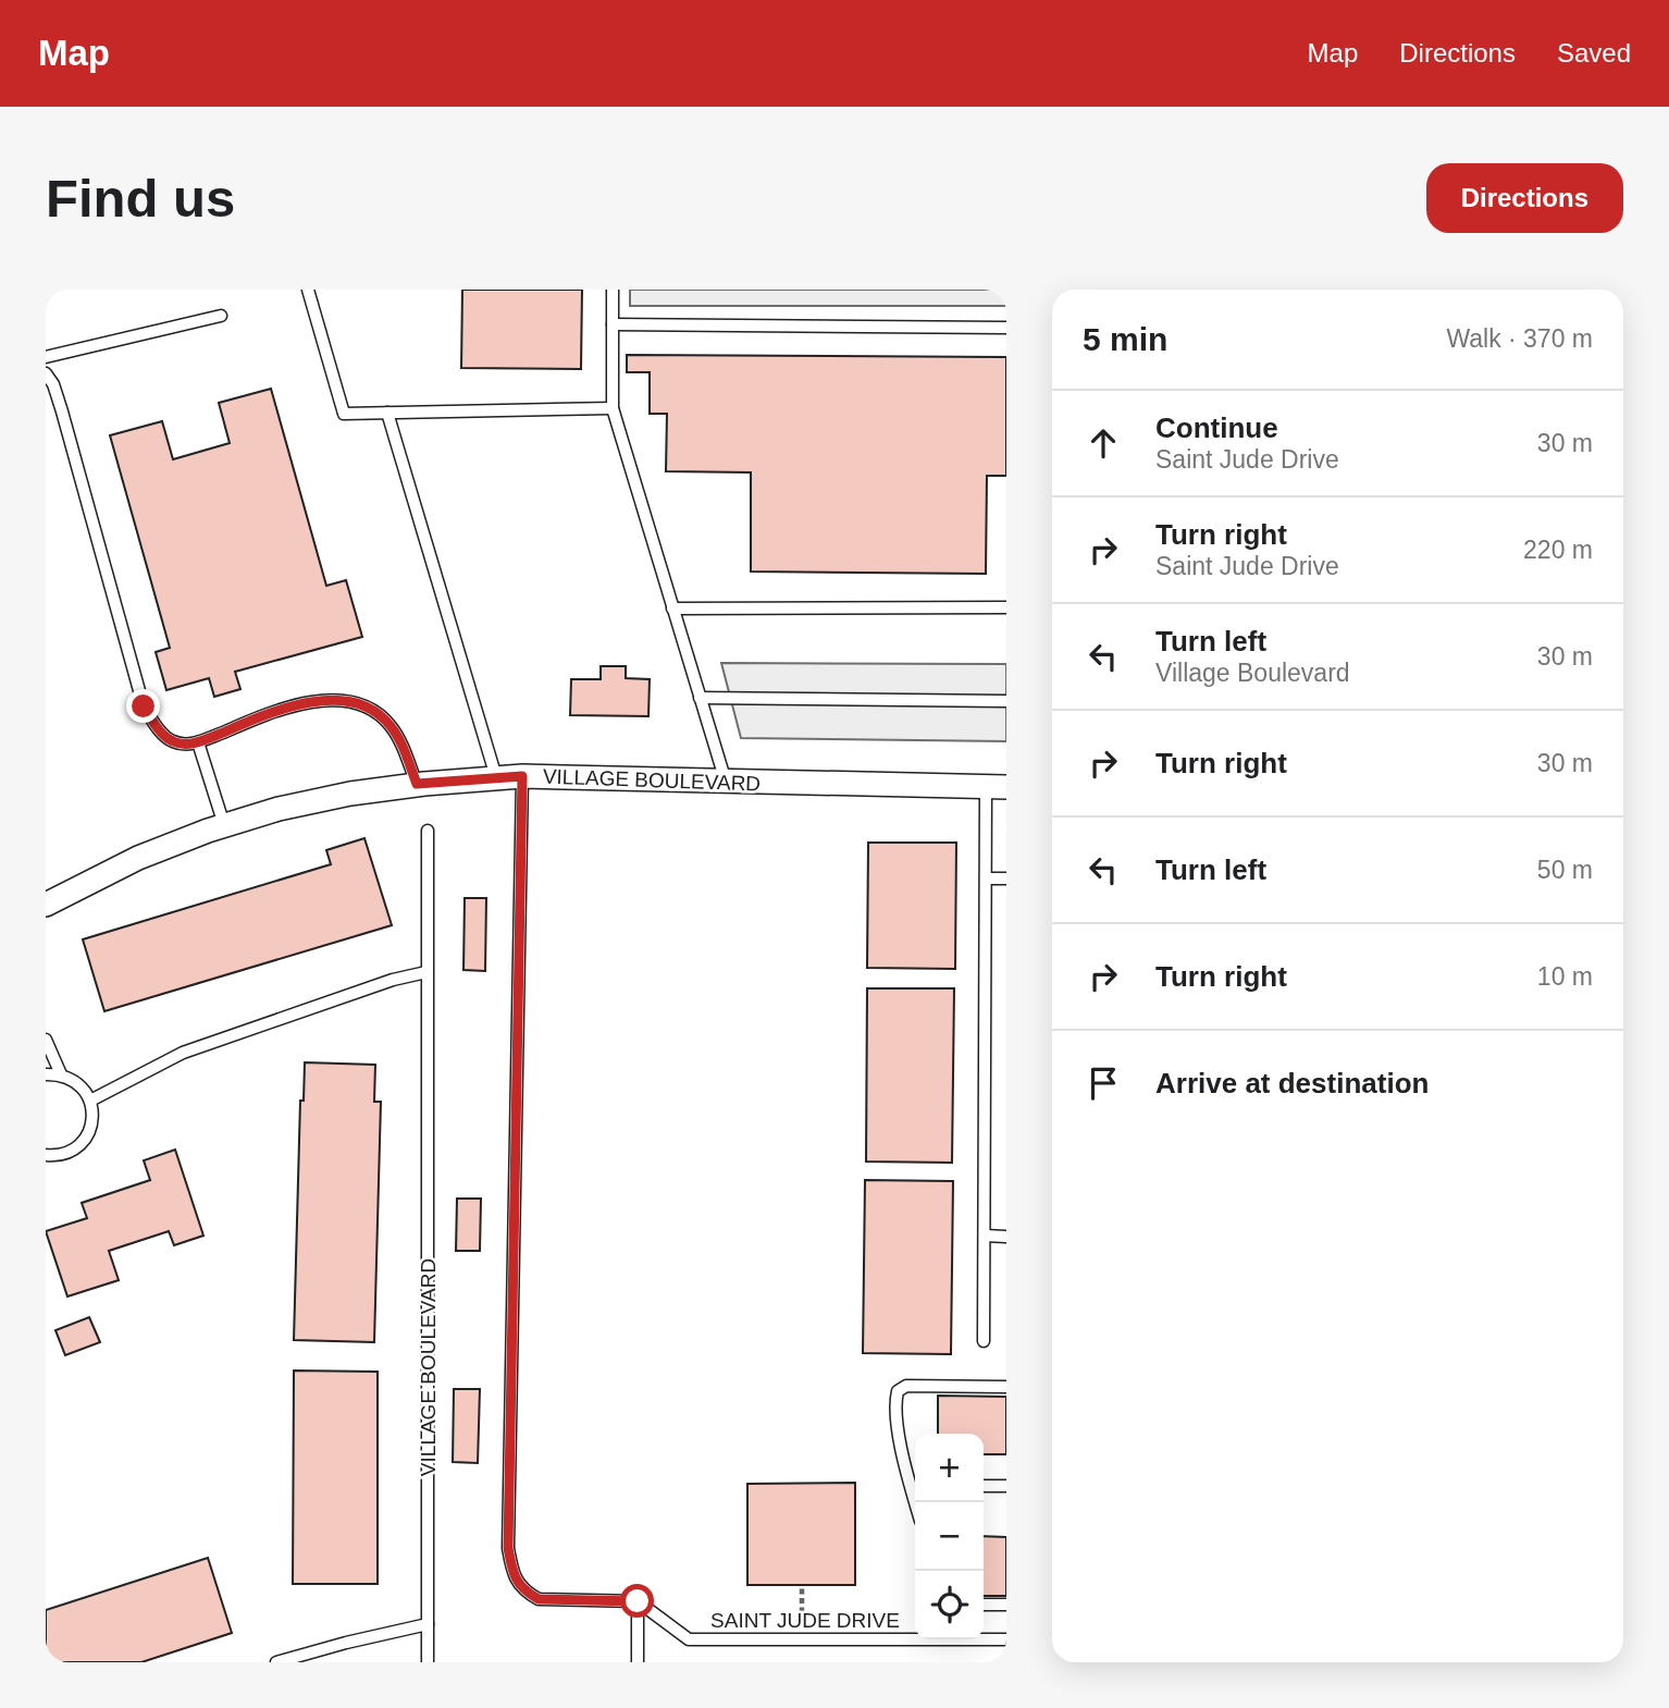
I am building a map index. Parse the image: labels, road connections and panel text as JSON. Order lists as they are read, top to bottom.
{
  "streets": {
    "street": ["VILLAGE BOULEVARD"],
    "lane": ["SAINT JUDE DRIVE"]
  },
  "page": {
    "header": "Map",
    "nav": ["Map", "Directions", "Saved"],
    "buttons": "Directions",
    "title": "Find us",
    "heading": ["5 min", "Walk · 370 m"],
    "list": [
      ["Continue", "Saint Jude Drive", "30 m"],
      ["Turn right", "Saint Jude Drive", "220 m"],
      ["Turn left", "Village Boulevard", "30 m"],
      ["Turn right", "30 m"],
      ["Turn left", "50 m"],
      ["Turn right", "10 m"],
      "Arrive at destination"
    ],
    "map_buttons": ["+", "−"]
  }
}
